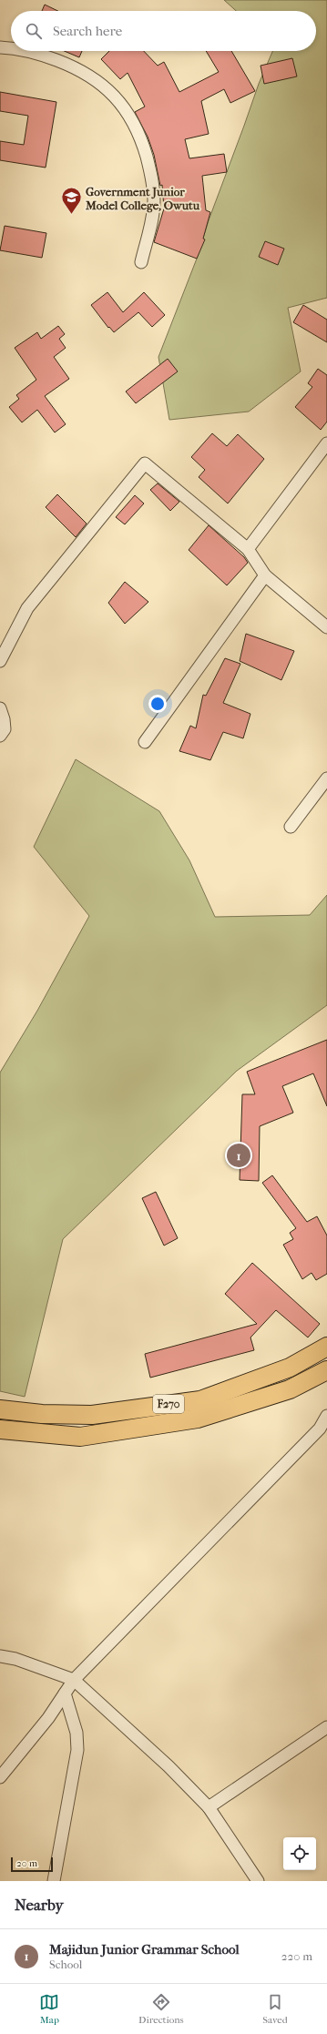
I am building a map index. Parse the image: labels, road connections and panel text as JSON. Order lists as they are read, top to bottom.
{
  "streets": {
    "main road": ["F270"]
  },
  "places": {
    "school or university": ["Government Junior Model College, Owutu"]
  },
  "scale_bar": "20 m",
  "page": {
    "search": "Search here",
    "pins": "1",
    "scale": "20 m",
    "heading": "Nearby",
    "list": [
      {
        "mark": "1",
        "name": "Majidun Junior Grammar School",
        "note": "School",
        "value": "220 m"
      }
    ],
    "nav": ["Map", "Directions", "Saved"]
  }
}
